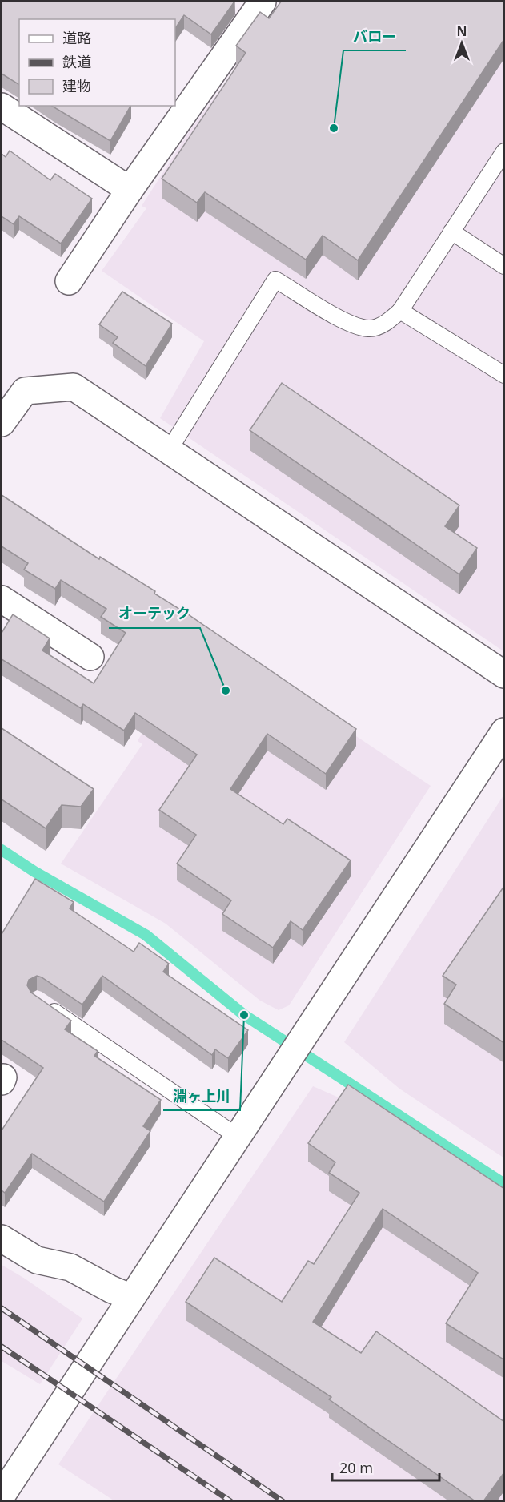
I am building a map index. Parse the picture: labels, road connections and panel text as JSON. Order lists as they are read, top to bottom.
{
  "places": ["バロー", "オーテック", "淵ヶ上川"],
  "legend": ["道路", "鉄道", "建物"],
  "scale_bar": "20 m",
  "north": "top"
}
